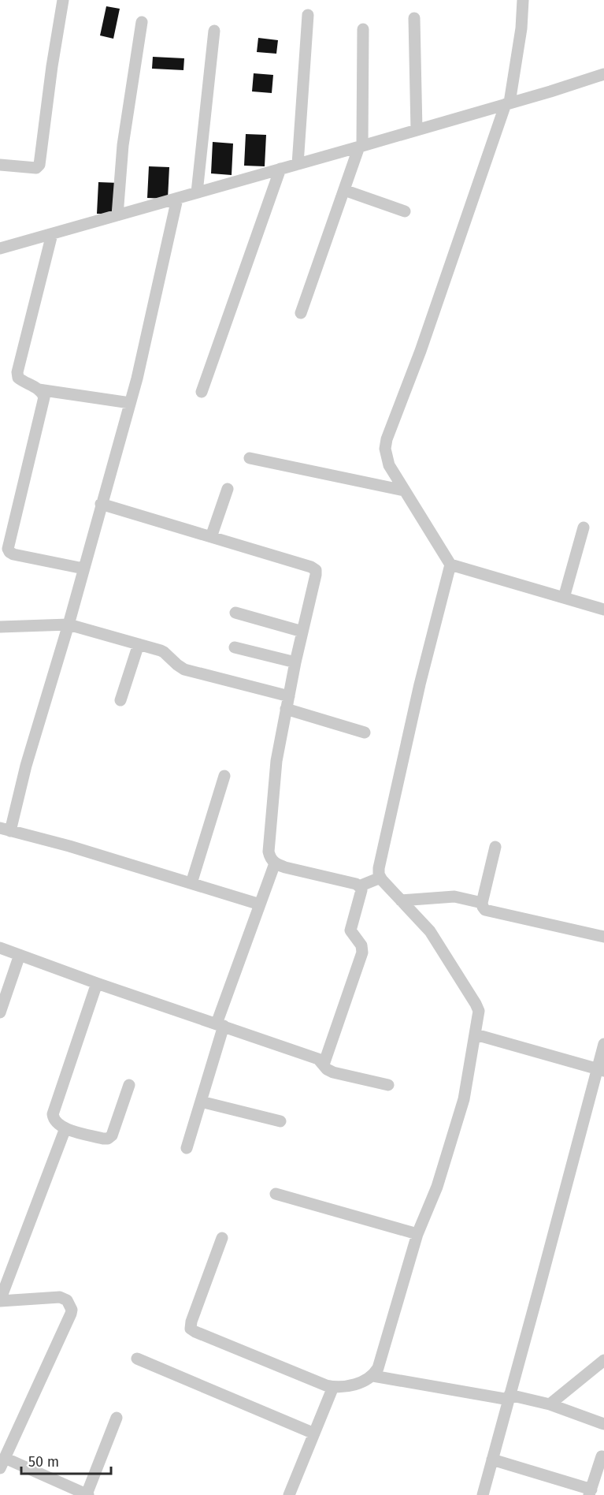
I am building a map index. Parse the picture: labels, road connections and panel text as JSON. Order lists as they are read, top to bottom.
{
  "scale_bar": "50 m"
}
